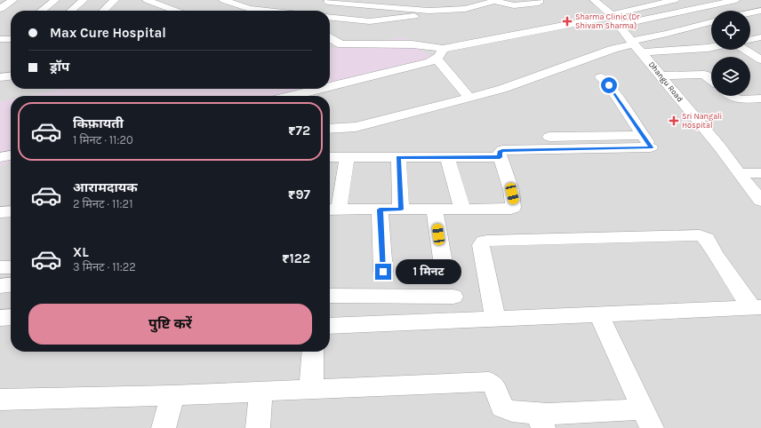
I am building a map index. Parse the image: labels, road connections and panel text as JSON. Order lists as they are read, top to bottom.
{
  "streets": {
    "street": ["Dhangu Road"]
  },
  "places": {
    "health": ["Sharma Clinic (Dr Shivam Sharma)", "Sri Nangali Hospital"]
  },
  "page": {
    "banner": ["Max Cure Hospital", "ड्रॉप"],
    "list": [
      {
        "name": "किफ़ायती",
        "note": "1 मिनट · 11:20",
        "value": "₹72"
      },
      {
        "name": "आरामदायक",
        "note": "2 मिनट · 11:21",
        "value": "₹97"
      },
      {
        "name": "XL",
        "note": "3 मिनट · 11:22",
        "value": "₹122"
      }
    ],
    "bubble": "1 मिनट",
    "buttons": "पुष्टि करें"
  }
}
